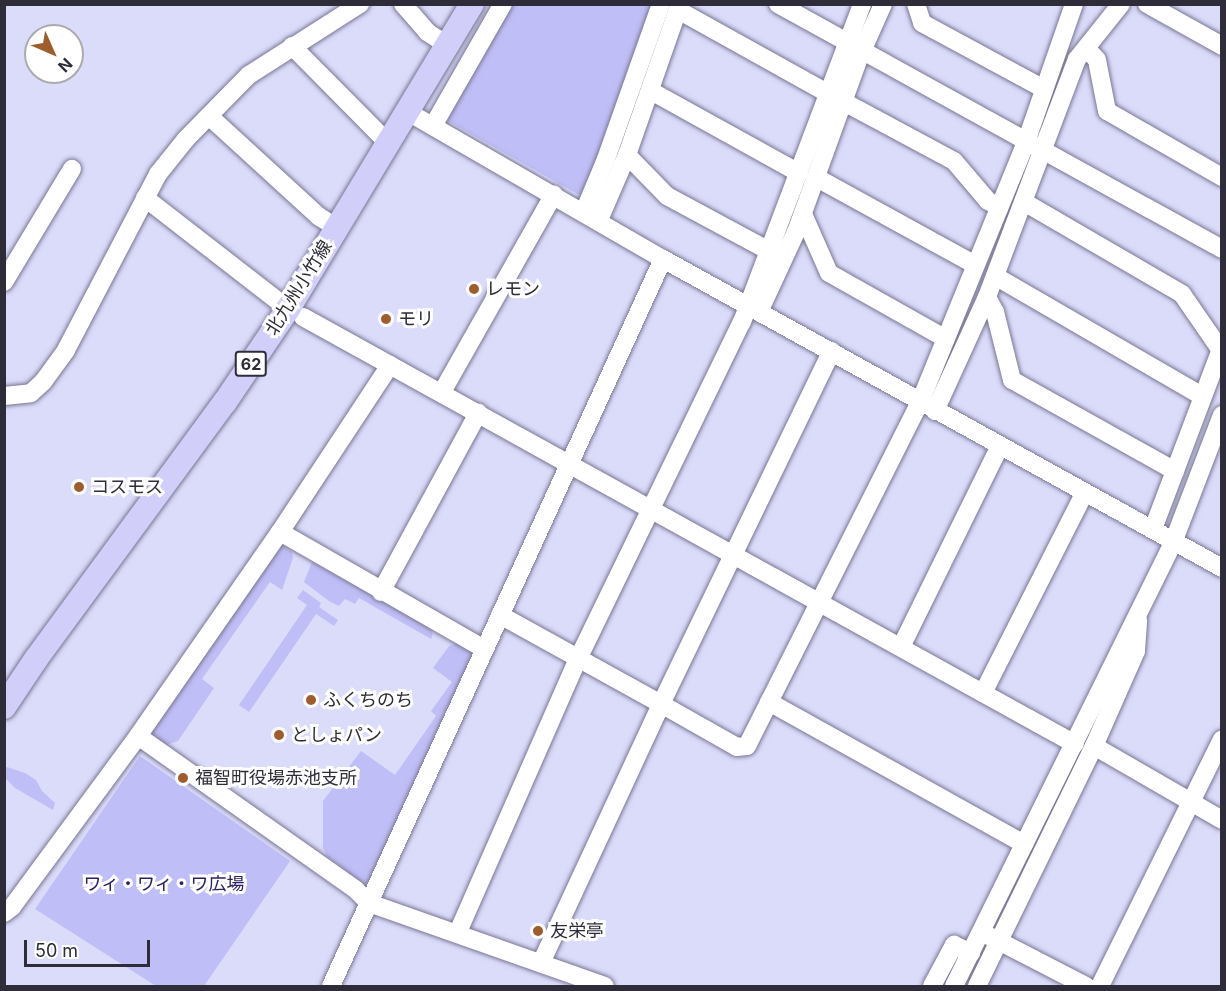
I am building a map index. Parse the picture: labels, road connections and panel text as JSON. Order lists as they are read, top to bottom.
{
  "streets": {
    "main road": ["北九州小竹線", "62"]
  },
  "parks": ["ワィ・ワィ・ワ広場"],
  "places": [
    "レモン",
    "モリ",
    "コスモス",
    "ふくちのち",
    "としょパン",
    "福智町役場赤池支所",
    "友栄亭"
  ],
  "scale_bar": "50 m",
  "north": "bottom right"
}
